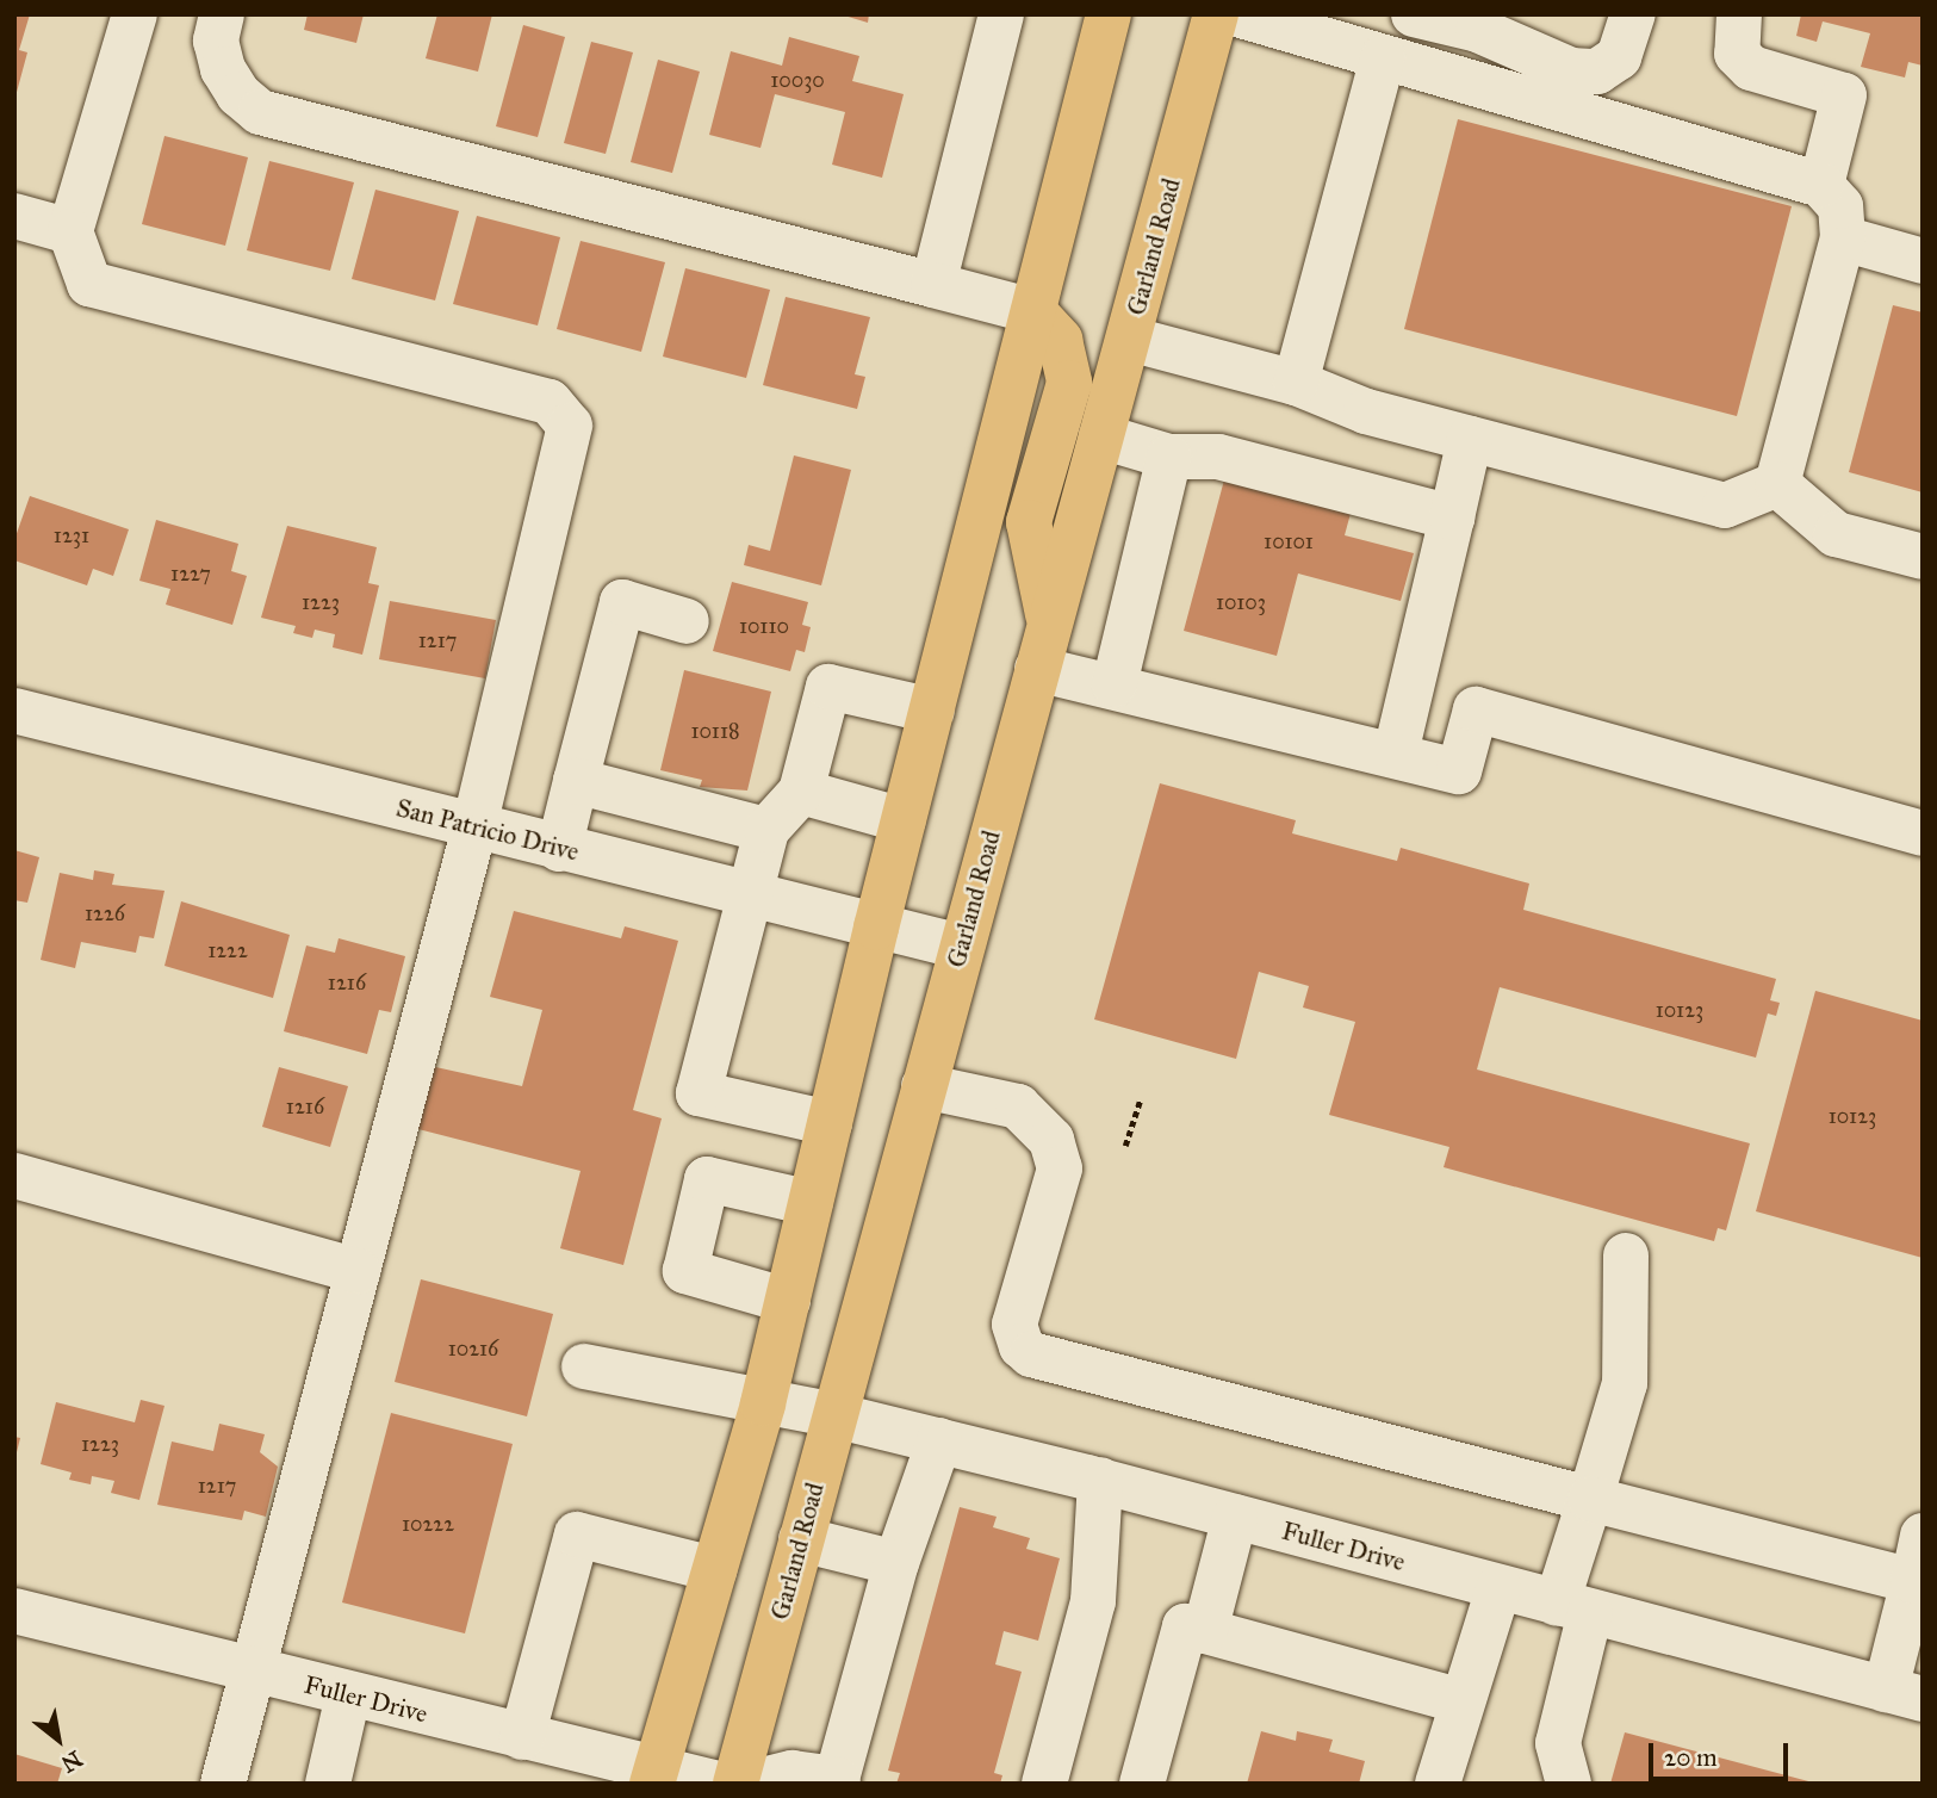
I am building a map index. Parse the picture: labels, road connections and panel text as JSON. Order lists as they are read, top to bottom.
{
  "streets": {
    "main road": ["Garland Road"],
    "street": ["San Patricio Drive", "Fuller Drive"]
  },
  "crossings": [
    ["Garland Road", "San Patricio Drive"],
    ["Garland Road", "Fuller Drive"]
  ],
  "house_numbers": [
    "10030",
    "1231",
    "10101",
    "1227",
    "1223",
    "10103",
    "10110",
    "1217",
    "10118",
    "1226",
    "1222",
    "1216",
    "10123",
    "1216",
    "10123",
    "10216",
    "1223",
    "1217",
    "10222"
  ],
  "scale_bar": "20 m",
  "north": "bottom right"
}
